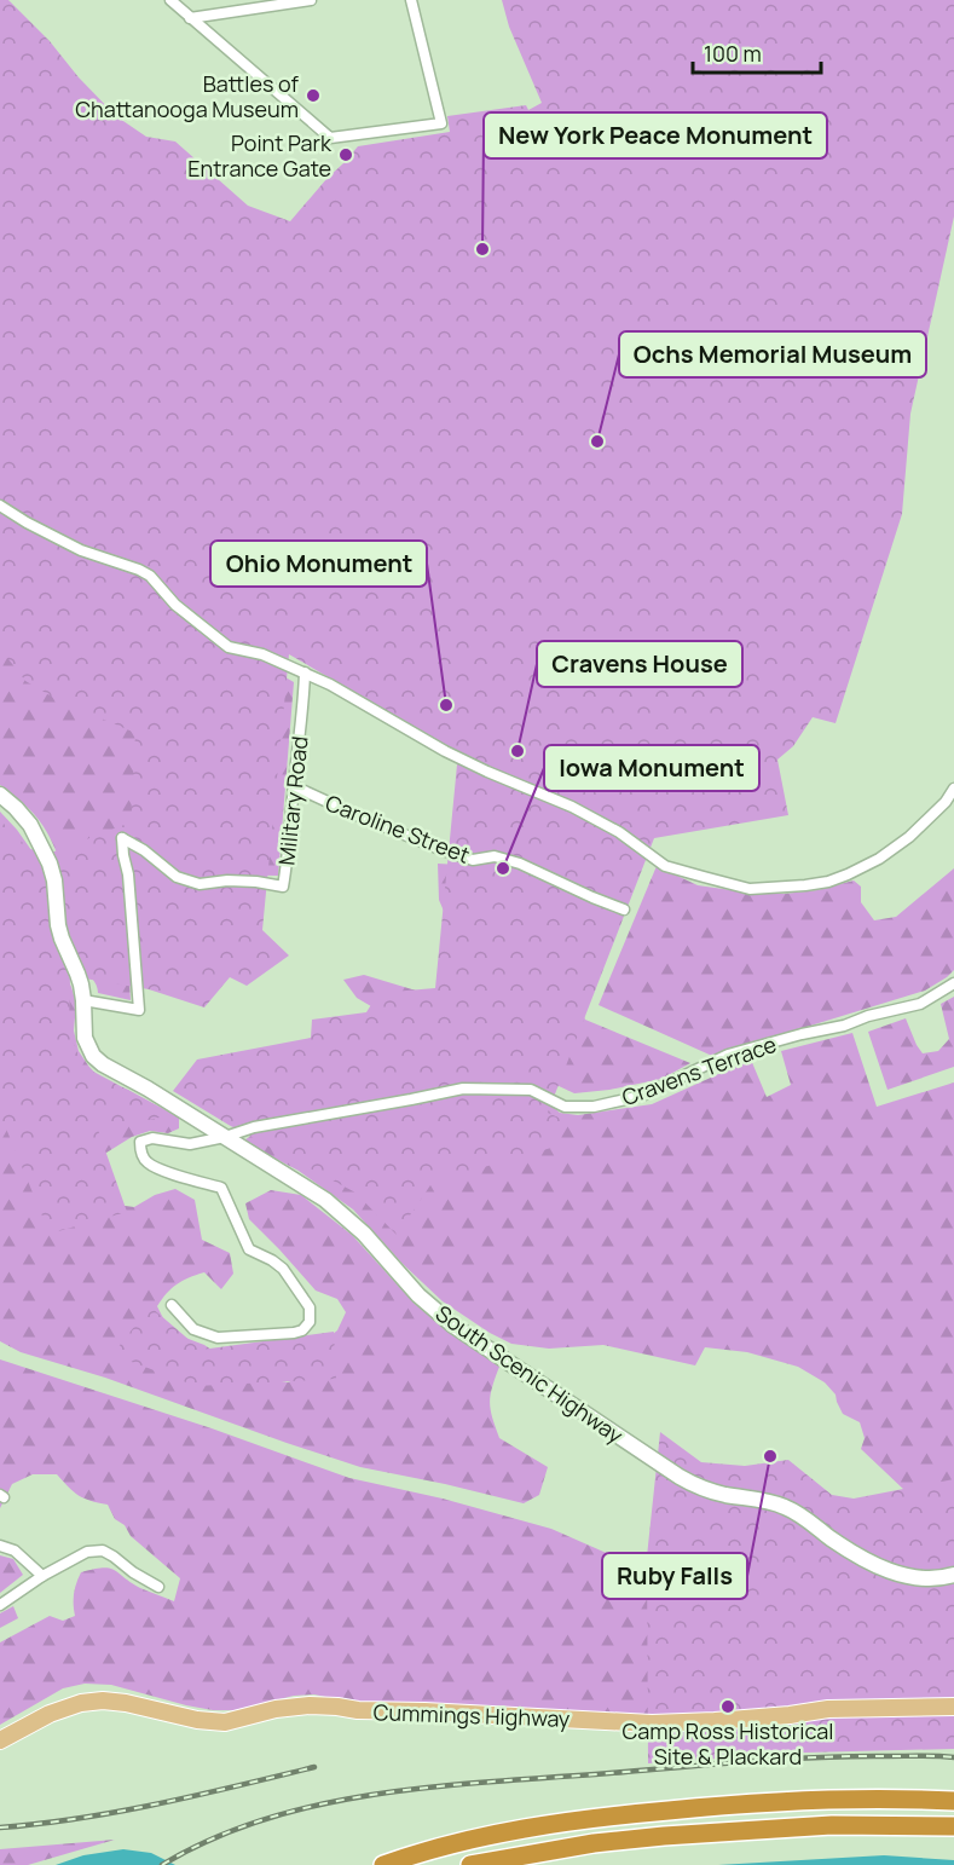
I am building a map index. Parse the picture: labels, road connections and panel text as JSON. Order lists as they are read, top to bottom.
{
  "streets": {
    "main road": ["South Scenic Highway", "Cummings Highway"],
    "street": ["Military Road", "Caroline Street", "Cravens Terrace"]
  },
  "crossings": [
    ["Military Road", "Caroline Street"],
    ["Military Road", "South Scenic Highway"],
    ["Cravens Terrace", "South Scenic Highway"]
  ],
  "places": [
    "Battles of Chattanooga Museum",
    "Point Park Entrance Gate",
    "New York Peace Monument",
    "Ochs Memorial Museum",
    "Ohio Monument",
    "Cravens House",
    "Iowa Monument",
    "Ruby Falls",
    "Camp Ross Historical Site & Plackard"
  ],
  "scale_bar": "100 m"
}
